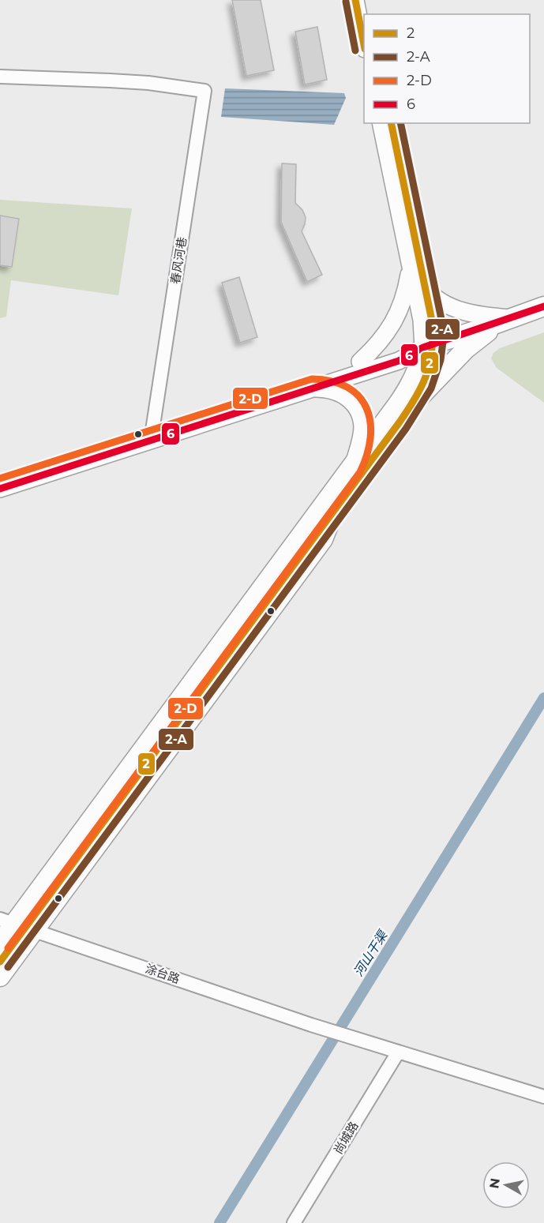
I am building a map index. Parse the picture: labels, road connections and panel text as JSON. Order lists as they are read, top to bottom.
{
  "streets": {
    "street": ["春风河巷", "涂台路", "尚城路"]
  },
  "crossings": [
    ["涂台路", "尚城路"]
  ],
  "water": ["河山干渠"],
  "lines": [
    "transit line 2",
    "transit line 2-A",
    "transit line 6",
    "transit line 2-D"
  ],
  "legend": [
    "2",
    "2-A",
    "2-D",
    "6"
  ],
  "north": "left"
}
